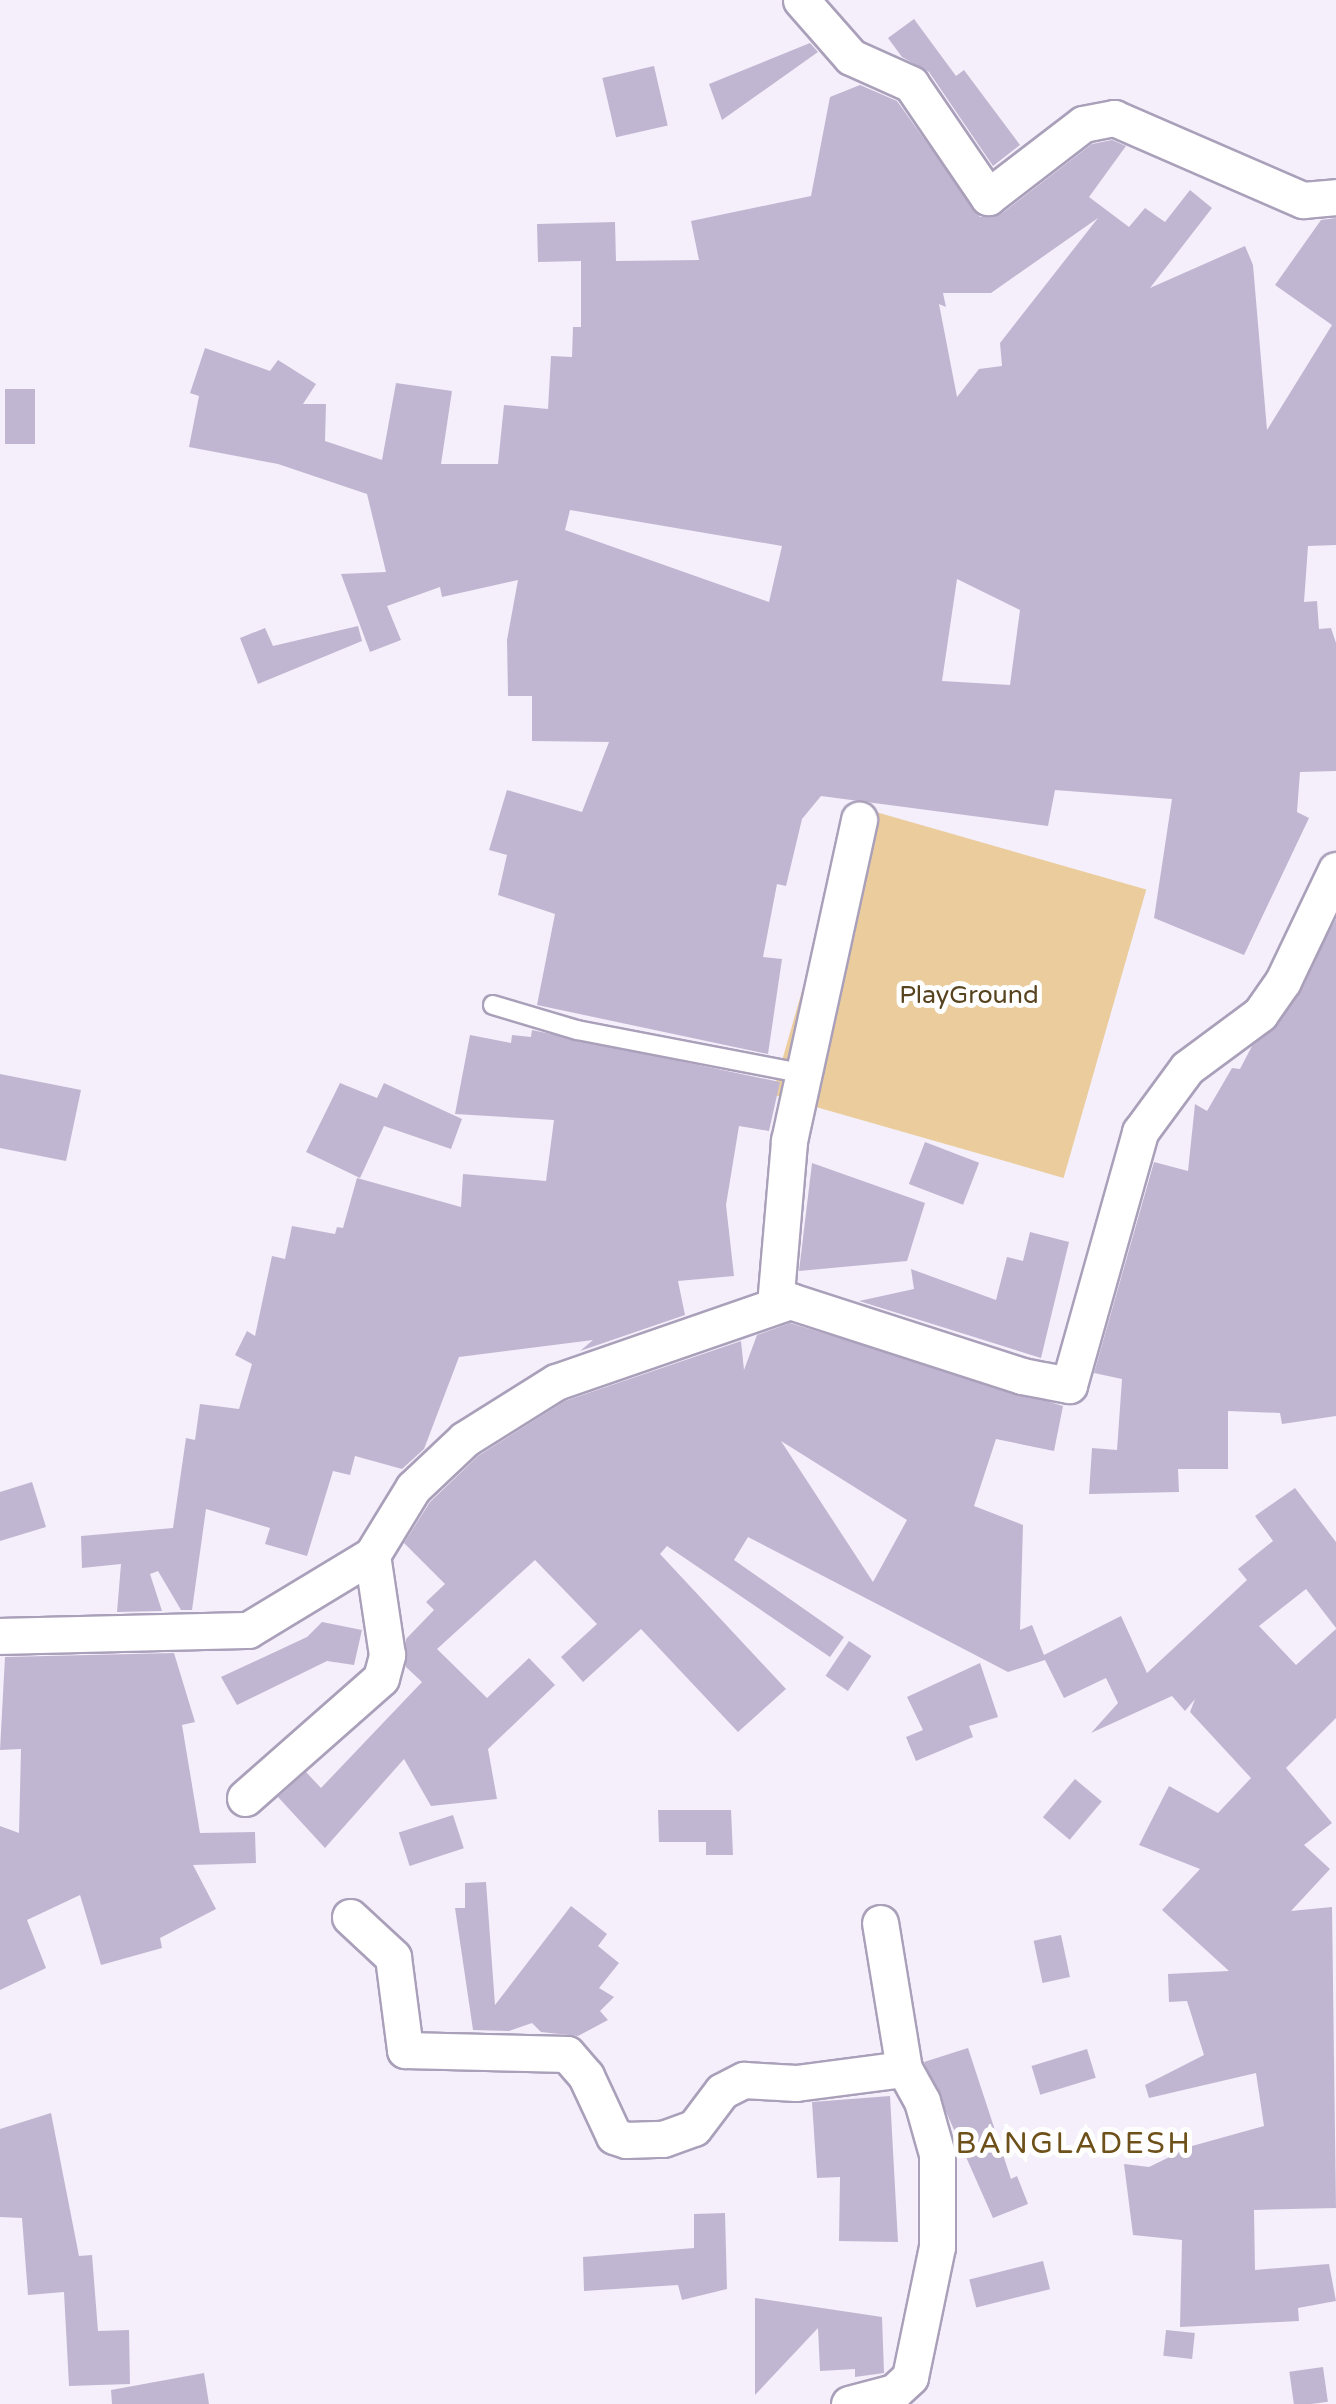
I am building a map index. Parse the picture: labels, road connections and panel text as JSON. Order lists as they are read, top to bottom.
{
  "districts": ["BANGLADESH"],
  "parks": ["PlayGround"]
}
